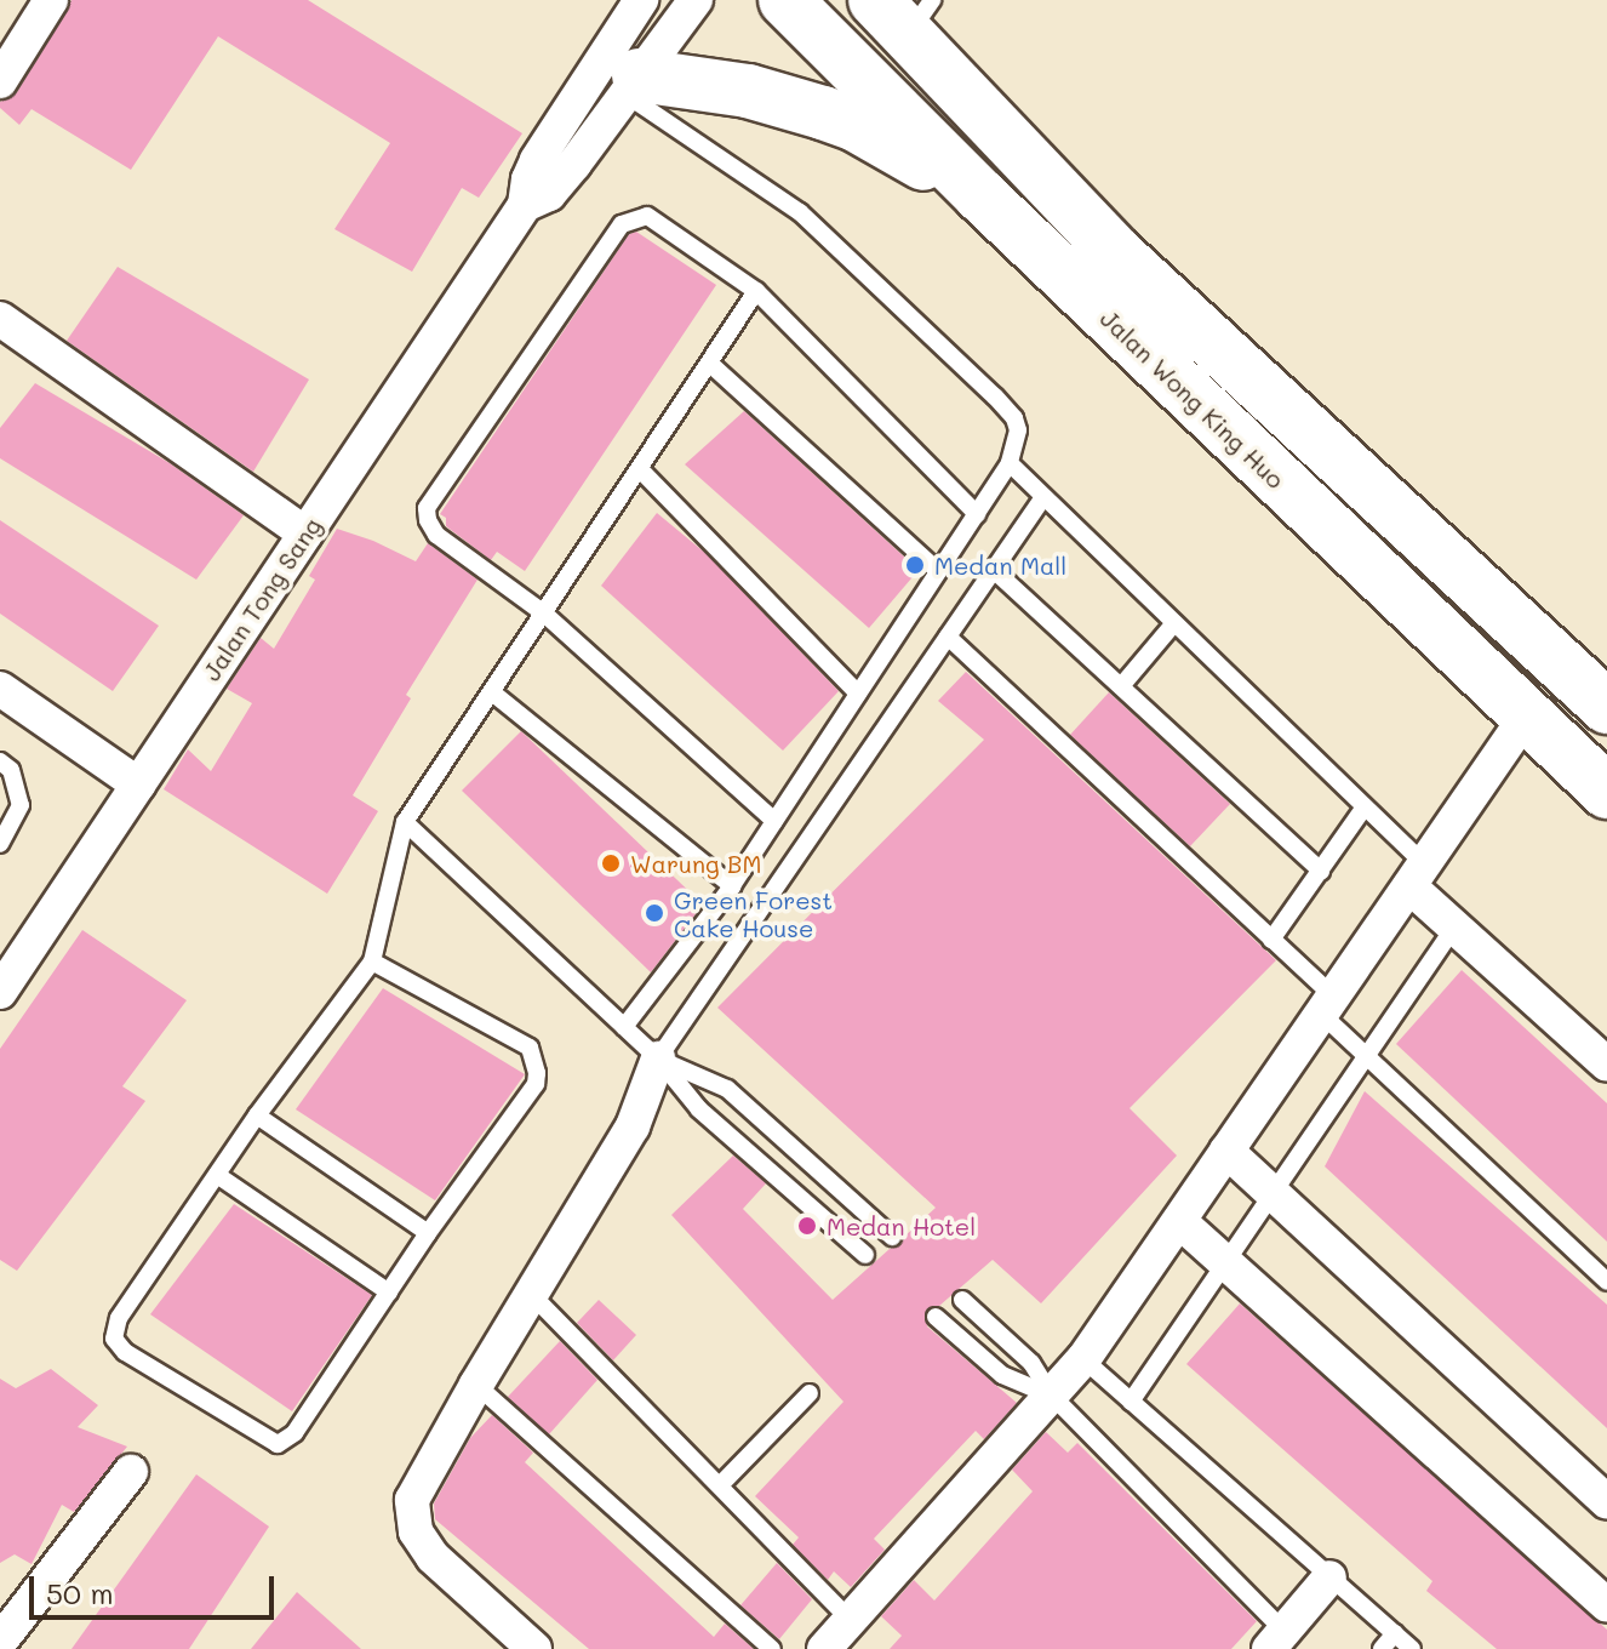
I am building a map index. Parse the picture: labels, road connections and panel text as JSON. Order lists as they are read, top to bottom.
{
  "streets": {
    "main road": ["Jalan Wong King Huo"],
    "street": ["Jalan Tong Sang"]
  },
  "places": [
    "Medan Mall",
    "Warung BM",
    "Green Forest Cake House",
    "Medan Hotel"
  ],
  "scale_bar": "50 m"
}
